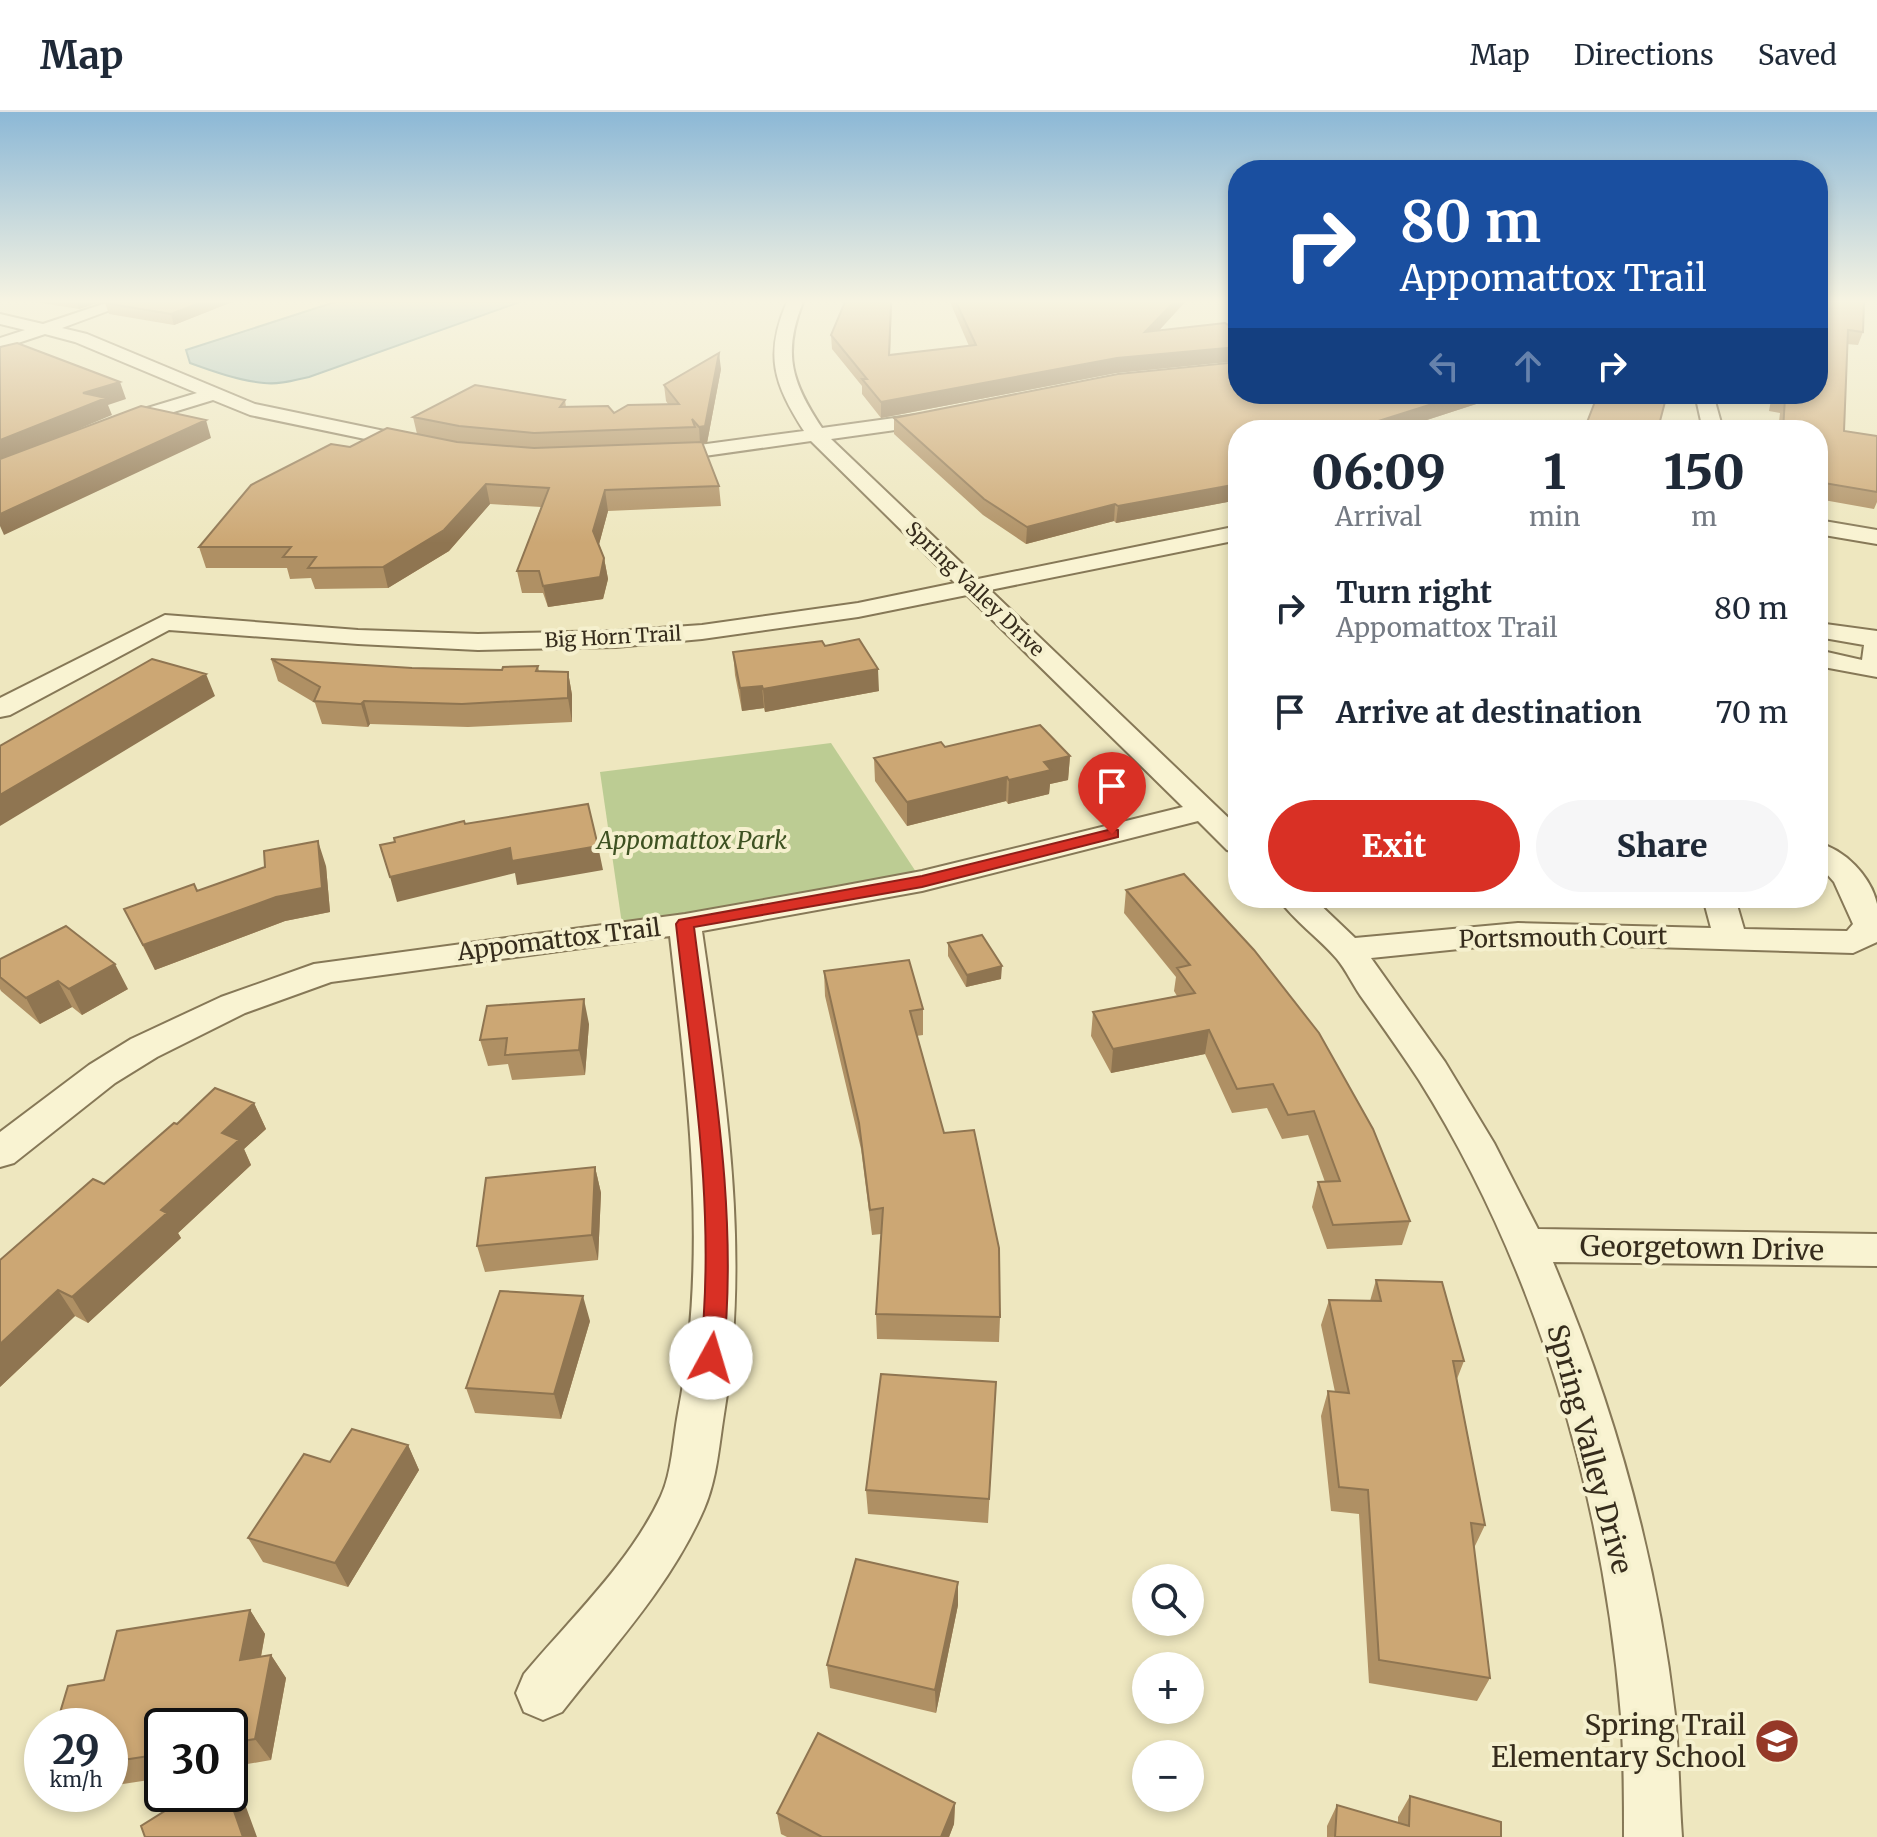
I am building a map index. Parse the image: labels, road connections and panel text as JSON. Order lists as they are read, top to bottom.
{
  "streets": {
    "street": [
      "Spring Valley Drive",
      "Big Horn Trail",
      "Portsmouth Court",
      "Appomattox Trail",
      "Georgetown Drive"
    ]
  },
  "crossings": [
    ["Spring Valley Drive", "Big Horn Trail"],
    ["Spring Valley Drive", "Portsmouth Court"],
    ["Spring Valley Drive", "Appomattox Trail"],
    ["Spring Valley Drive", "Georgetown Drive"]
  ],
  "parks": ["Appomattox Park"],
  "places": {
    "school or university": ["Spring Trail Elementary School"]
  },
  "page": {
    "header": "Map",
    "nav": ["Map", "Directions", "Saved"],
    "turn": ["80 m", "Appomattox Trail"],
    "eta": [
      "06:09",
      "Arrival",
      "1",
      "min",
      "150",
      "m"
    ],
    "list": [
      {
        "name": "Turn right",
        "note": "Appomattox Trail",
        "value": "80 m"
      },
      {
        "name": "Arrive at destination",
        "value": "70 m"
      }
    ],
    "buttons": ["Exit", "Share"],
    "map_buttons": ["+", "−"],
    "speed": "29 km/h",
    "limit": "30"
  }
}
